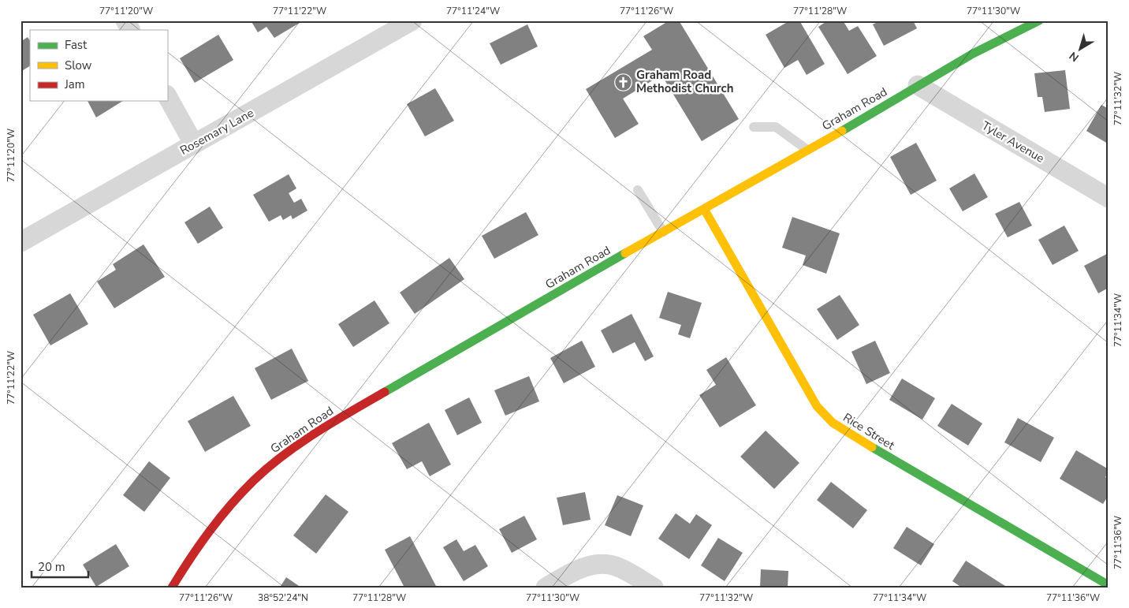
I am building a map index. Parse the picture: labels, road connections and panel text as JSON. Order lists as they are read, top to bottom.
{
  "streets": {
    "street": [
      "Graham Road",
      "Rosemary Lane",
      "Tyler Avenue",
      "Rice Street"
    ]
  },
  "crossings": [
    ["Graham Road", "Tyler Avenue"],
    ["Graham Road", "Rice Street"]
  ],
  "places": {
    "church": ["Graham Road Methodist Church"]
  },
  "legend": ["Fast", "Slow", "Jam"],
  "scale_bar": "20 m",
  "north": "bottom left",
  "coordinates": [
    "77°11'20\"W",
    "77°11'22\"W",
    "77°11'24\"W",
    "77°11'26\"W",
    "77°11'28\"W",
    "77°11'30\"W",
    "77°11'32\"W",
    "77°11'34\"W",
    "77°11'36\"W",
    "38°52'24\"N"
  ]
}
